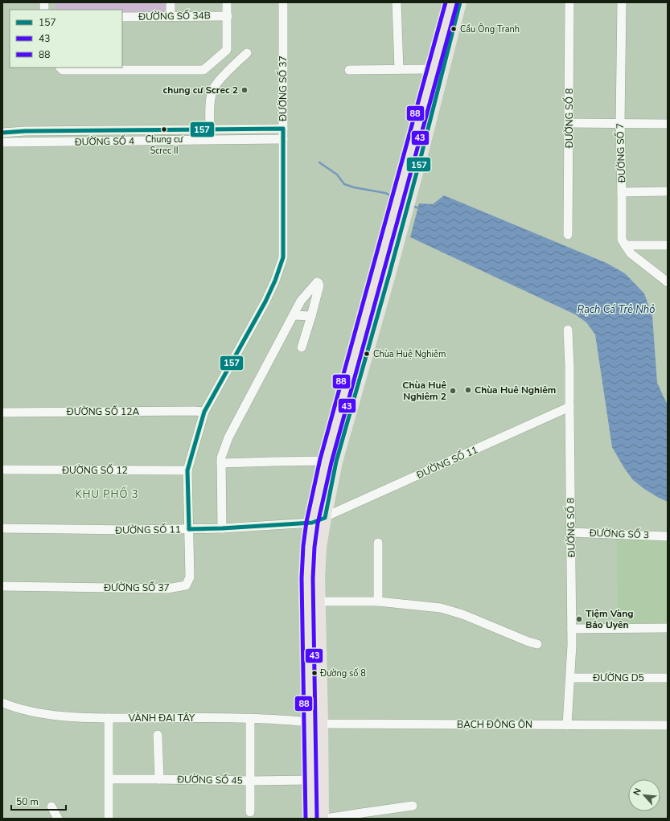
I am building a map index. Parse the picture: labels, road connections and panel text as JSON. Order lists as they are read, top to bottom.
{
  "streets": {
    "street": [
      "ĐƯỜNG SỐ 34B",
      "ĐƯỜNG SỐ 37",
      "ĐƯỜNG SỐ 8",
      "ĐƯỜNG SỐ 4",
      "ĐƯỜNG SỐ 7",
      "ĐƯỜNG SỐ 12A",
      "ĐƯỜNG SỐ 11",
      "ĐƯỜNG SỐ 12",
      "ĐƯỜNG SỐ 3",
      "ĐƯỜNG D5",
      "VÀNH ĐAI TÂY",
      "BẠCH ĐÔNG ÔN",
      "ĐƯỜNG SỐ 45"
    ]
  },
  "crossings": [
    ["ĐƯỜNG SỐ 37", "ĐƯỜNG SỐ 4"],
    ["ĐƯỜNG SỐ 37", "ĐƯỜNG SỐ 12A"],
    ["ĐƯỜNG SỐ 37", "ĐƯỜNG SỐ 11"],
    ["ĐƯỜNG SỐ 37", "ĐƯỜNG SỐ 12"],
    ["ĐƯỜNG SỐ 8", "ĐƯỜNG SỐ 11"],
    ["ĐƯỜNG SỐ 8", "ĐƯỜNG SỐ 3"],
    ["ĐƯỜNG SỐ 8", "ĐƯỜNG D5"],
    ["ĐƯỜNG SỐ 8", "BẠCH ĐÔNG ÔN"],
    ["VÀNH ĐAI TÂY", "BẠCH ĐÔNG ÔN"]
  ],
  "districts": ["KHU PHỐ 3"],
  "water": ["Rạch Cá Trê Nhỏ"],
  "places": [
    "Cầu Ông Tranh",
    "chung cư Screc 2",
    "Chung cư Screc II",
    "Chùa Huệ Nghiêm",
    "Chùa Huê Nghiêm",
    "Chùa Huê Nghiêm 2",
    "Tiệm Vàng Bảo Uyên",
    "Đường số 8"
  ],
  "lines": ["transit line 157", "transit line 88", "transit line 43"],
  "legend": ["157", "43", "88"],
  "scale_bar": "50 m",
  "north": "top left"
}
